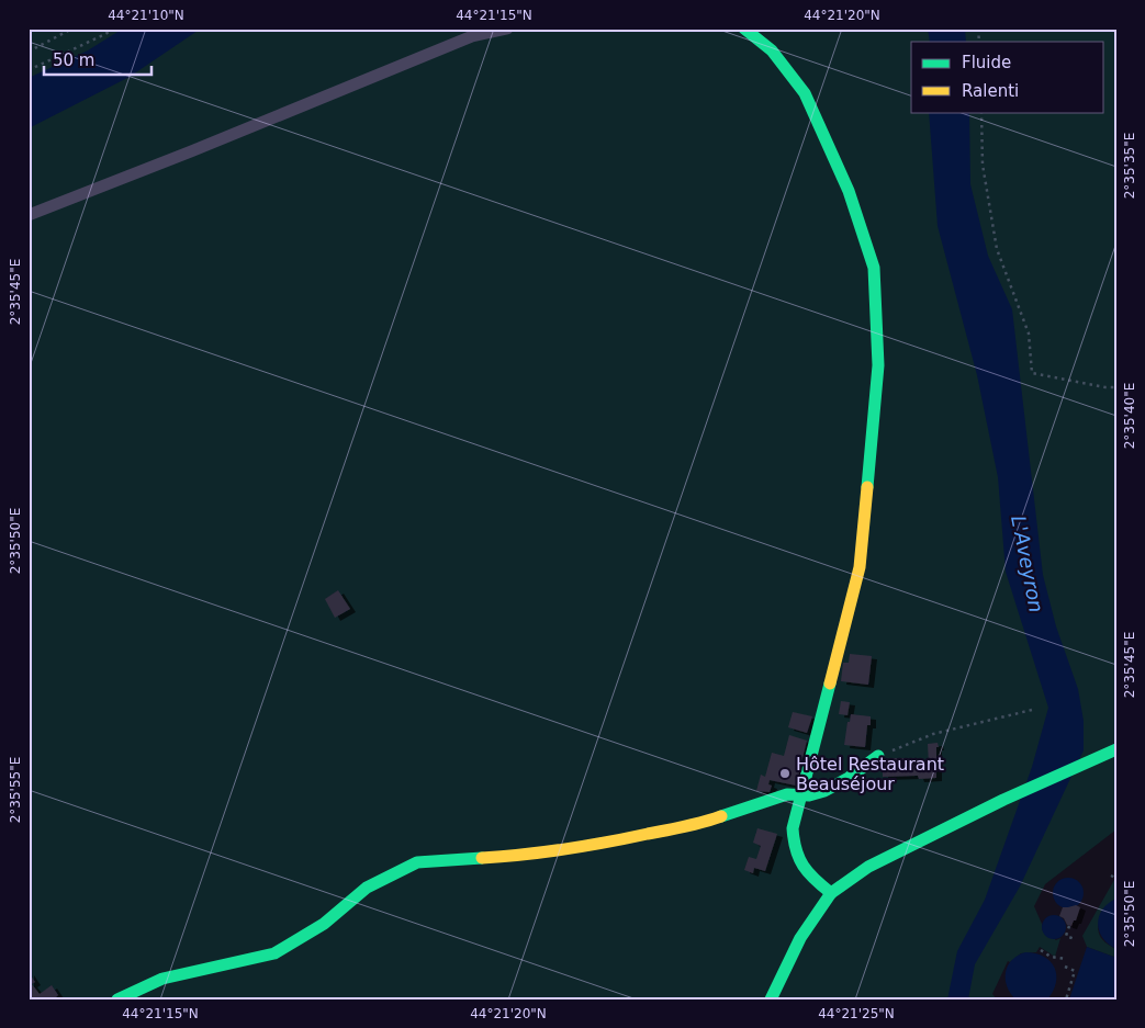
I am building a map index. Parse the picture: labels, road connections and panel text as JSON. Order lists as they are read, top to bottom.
{
  "water": ["L'Aveyron"],
  "places": ["Hôtel Restaurant Beauséjour"],
  "legend": ["Fluide", "Ralenti"],
  "scale_bar": "50 m",
  "coordinates": [
    "44°21'10\"N",
    "44°21'15\"N",
    "44°21'20\"N",
    "2°35'35\"E",
    "2°35'45\"E",
    "2°35'40\"E",
    "2°35'50\"E",
    "2°35'55\"E",
    "44°21'25\"N"
  ]
}
